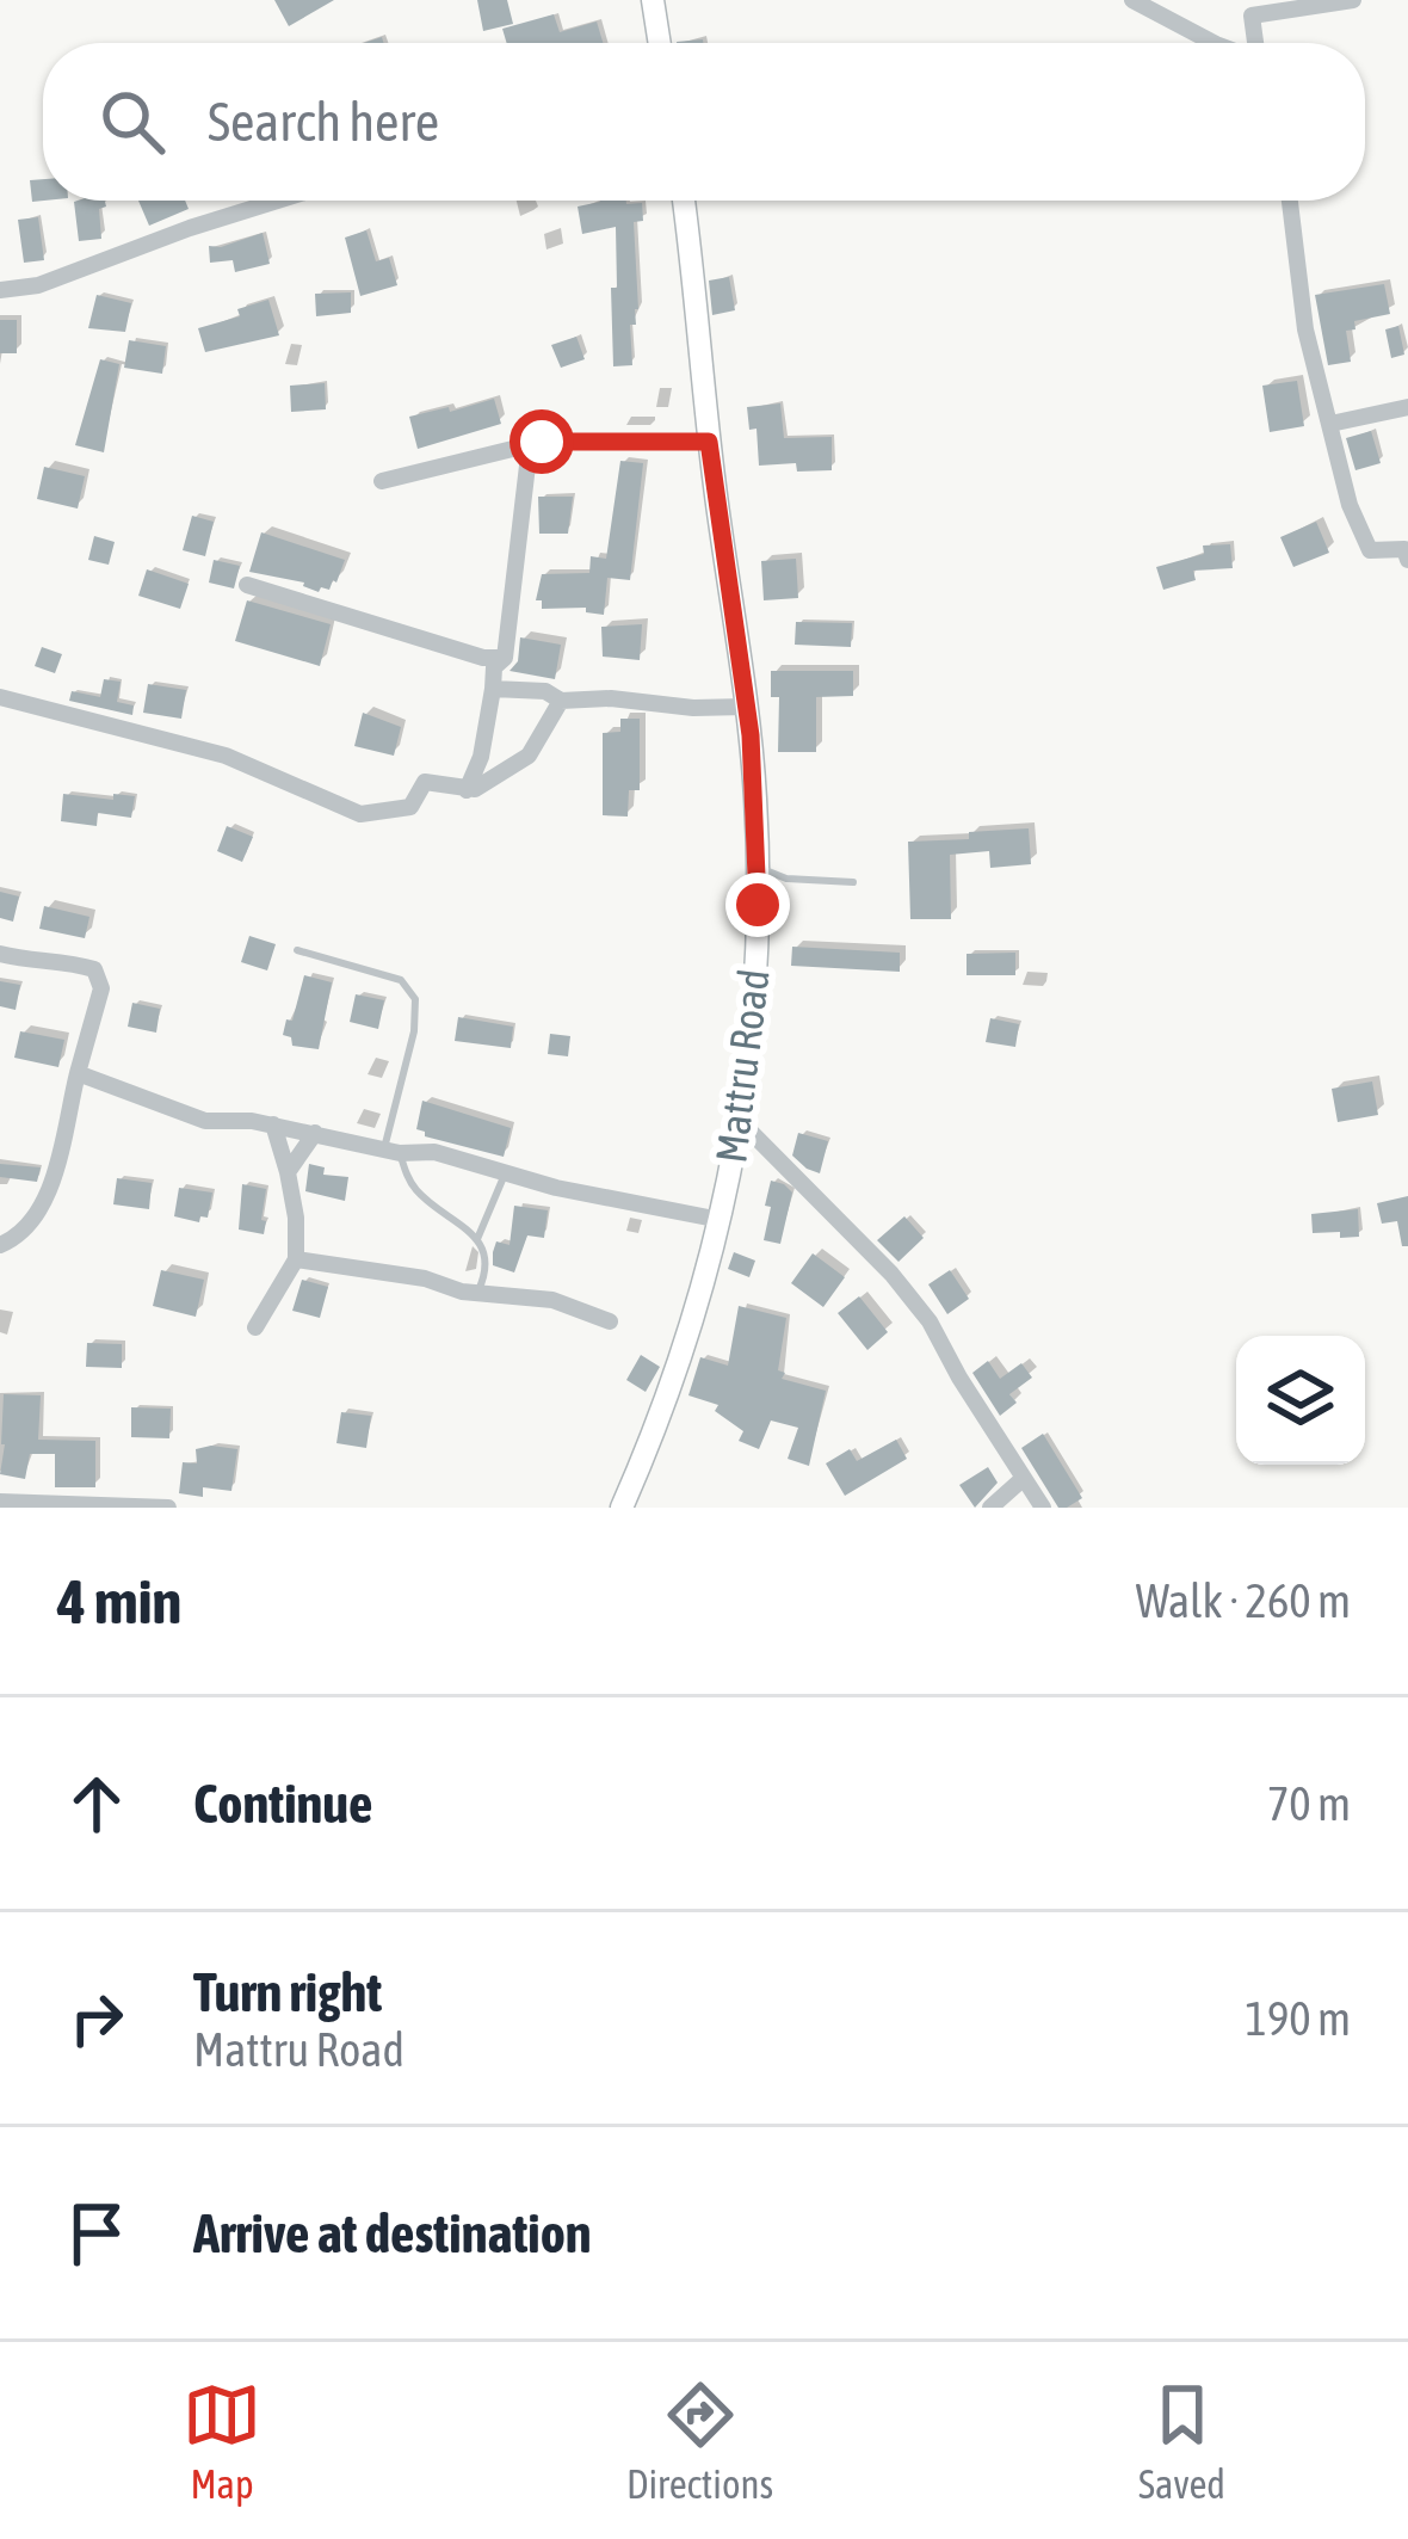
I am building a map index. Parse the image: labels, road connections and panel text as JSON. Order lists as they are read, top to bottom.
{
  "streets": {
    "main road": ["Mattru Road"]
  },
  "page": {
    "search": "Search here",
    "heading": ["4 min", "Walk · 260 m"],
    "list": [
      ["Continue", "70 m"],
      ["Turn right", "Mattru Road", "190 m"],
      "Arrive at destination"
    ],
    "nav": ["Map", "Directions", "Saved"]
  }
}
